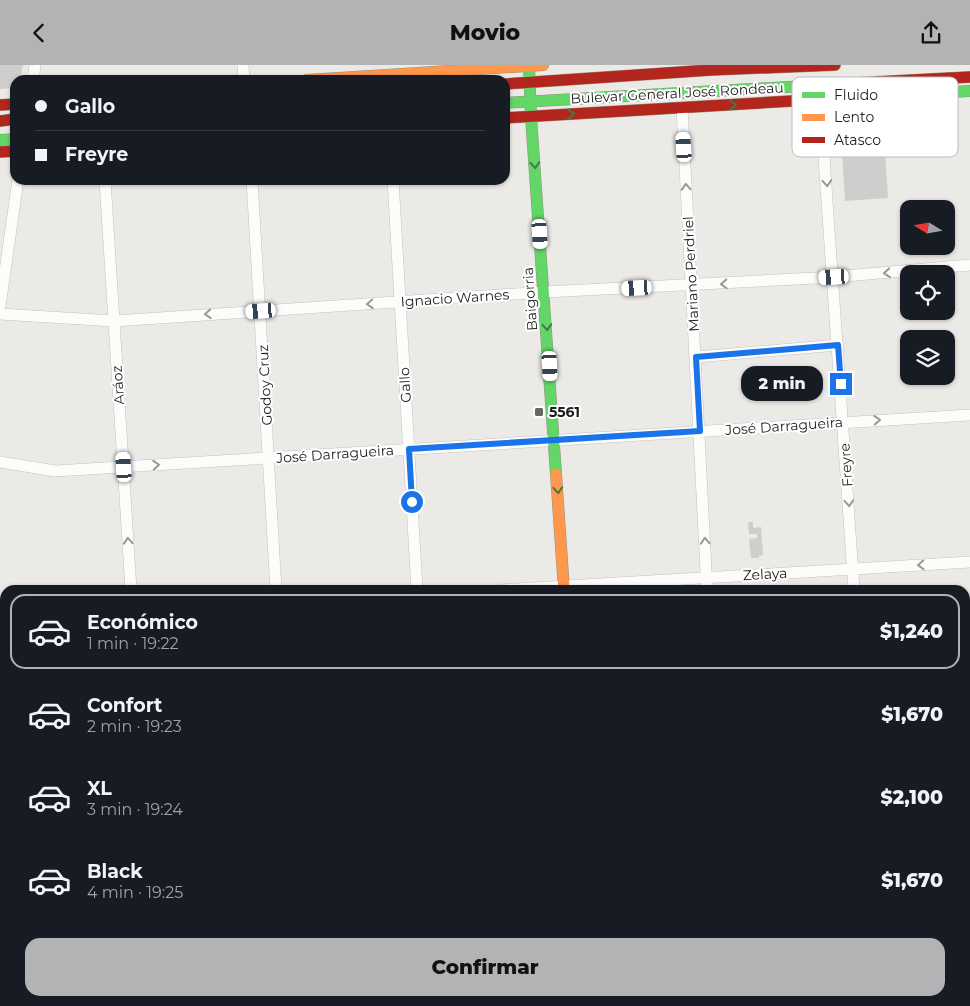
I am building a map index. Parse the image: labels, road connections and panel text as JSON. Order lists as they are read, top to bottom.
{
  "streets": {
    "main road": ["Bulevar General José Rondeau", "Baigorria"],
    "street": [
      "Mariano Perdriel",
      "Ignacio Warnes",
      "Aráoz",
      "Godoy Cruz",
      "Gallo",
      "José Darragueira",
      "Freyre",
      "Zelaya"
    ]
  },
  "crossings": [
    ["Bulevar General José Rondeau", "Mariano Perdriel"],
    ["Bulevar General José Rondeau", "Baigorria"],
    ["Mariano Perdriel", "Ignacio Warnes"],
    ["Mariano Perdriel", "José Darragueira"],
    ["Mariano Perdriel", "Zelaya"],
    ["Ignacio Warnes", "Baigorria"],
    ["Ignacio Warnes", "Aráoz"],
    ["Ignacio Warnes", "Godoy Cruz"],
    ["Ignacio Warnes", "Gallo"],
    ["Ignacio Warnes", "Freyre"],
    ["Baigorria", "José Darragueira"],
    ["Aráoz", "José Darragueira"],
    ["Godoy Cruz", "José Darragueira"],
    ["Gallo", "José Darragueira"],
    ["José Darragueira", "Freyre"],
    ["Freyre", "Zelaya"]
  ],
  "one_way": [
    "Mariano Perdriel",
    "Ignacio Warnes",
    "Baigorria",
    "Freyre"
  ],
  "places": {
    "transit": ["5561"]
  },
  "legend": ["Fluido", "Lento", "Atasco"],
  "north": "left",
  "page": {
    "header": "Movio",
    "banner": ["Gallo", "Freyre"],
    "bubble": "2 min",
    "list": [
      {
        "name": "Económico",
        "note": "1 min · 19:22",
        "value": "$1,240"
      },
      {
        "name": "Confort",
        "note": "2 min · 19:23",
        "value": "$1,670"
      },
      {
        "name": "XL",
        "note": "3 min · 19:24",
        "value": "$2,100"
      },
      {
        "name": "Black",
        "note": "4 min · 19:25",
        "value": "$1,670"
      }
    ],
    "buttons": "Confirmar"
  }
}
